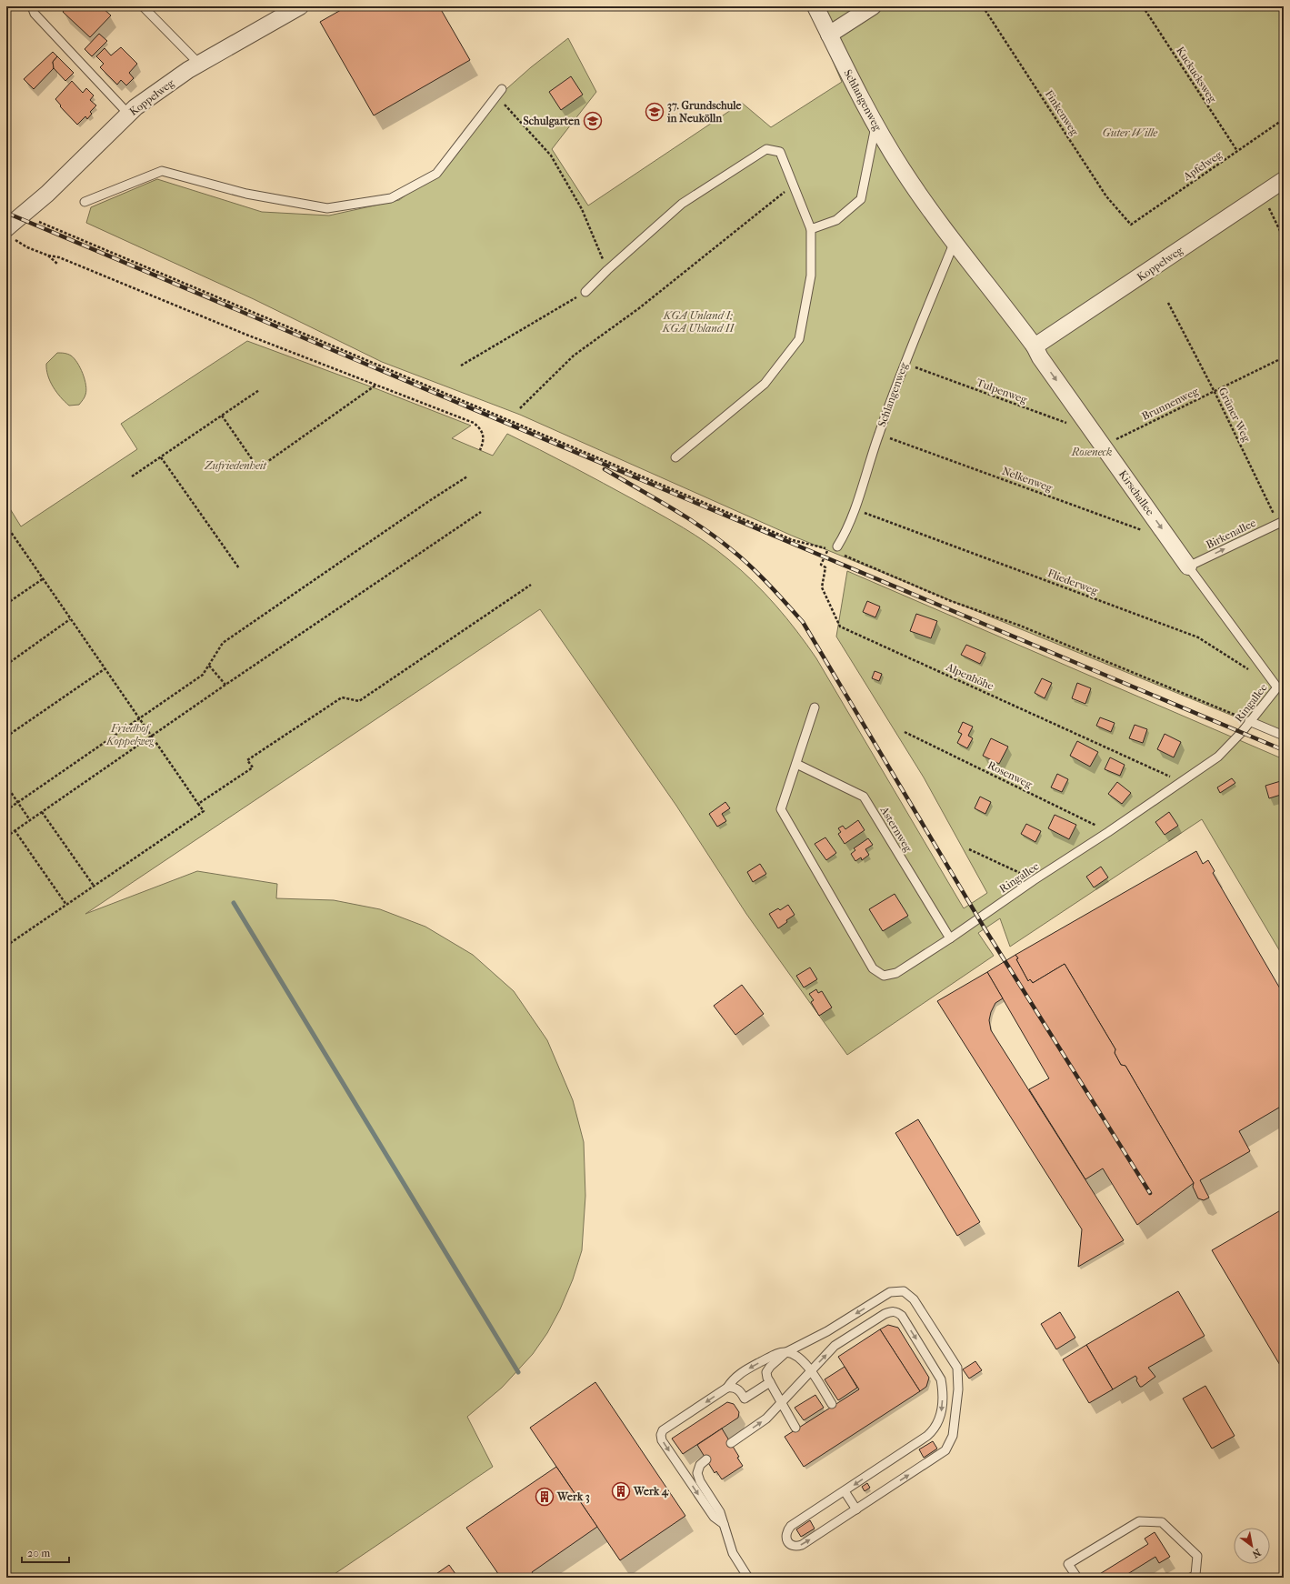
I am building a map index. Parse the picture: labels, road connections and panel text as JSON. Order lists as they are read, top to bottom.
{
  "streets": {
    "street": ["Koppelweg", "Schlangenweg", "Kirschallee"],
    "lane": ["Birkenallee", "Ringallee", "Asternweg"],
    "path": [
      "Kuckucksweg",
      "Finkenweg",
      "Apfelweg",
      "Tulpenweg",
      "Brunnenweg",
      "Grüner Weg",
      "Nelkenweg",
      "Fliederweg",
      "Alpenhöhe",
      "Rosenweg"
    ]
  },
  "crossings": [
    ["Kuckucksweg", "Apfelweg"],
    ["Koppelweg", "Schlangenweg"],
    ["Koppelweg", "Kirschallee"],
    ["Schlangenweg", "Tulpenweg"],
    ["Schlangenweg", "Nelkenweg"],
    ["Schlangenweg", "Kirschallee"],
    ["Schlangenweg", "Fliederweg"],
    ["Finkenweg", "Apfelweg"],
    ["Brunnenweg", "Grüner Weg"],
    ["Brunnenweg", "Kirschallee"],
    ["Grüner Weg", "Birkenallee"],
    ["Kirschallee", "Birkenallee"],
    ["Kirschallee", "Ringallee"],
    ["Birkenallee", "Ringallee"],
    ["Alpenhöhe", "Ringallee"],
    ["Ringallee", "Rosenweg"],
    ["Ringallee", "Asternweg"]
  ],
  "one_way": ["Kirschallee", "Birkenallee"],
  "parks": [
    "Guter Wille",
    "KGA Unland I; KGA Uhland II",
    "Roseneck",
    "Zufriedenheit",
    "Friedhof Koppelweg"
  ],
  "places": {
    "school or university": ["37. Grundschule in Neukölln", "Schulgarten"],
    "building": ["Werk 4", "Werk 3"]
  },
  "scale_bar": "20 m",
  "north": "bottom right"
}
